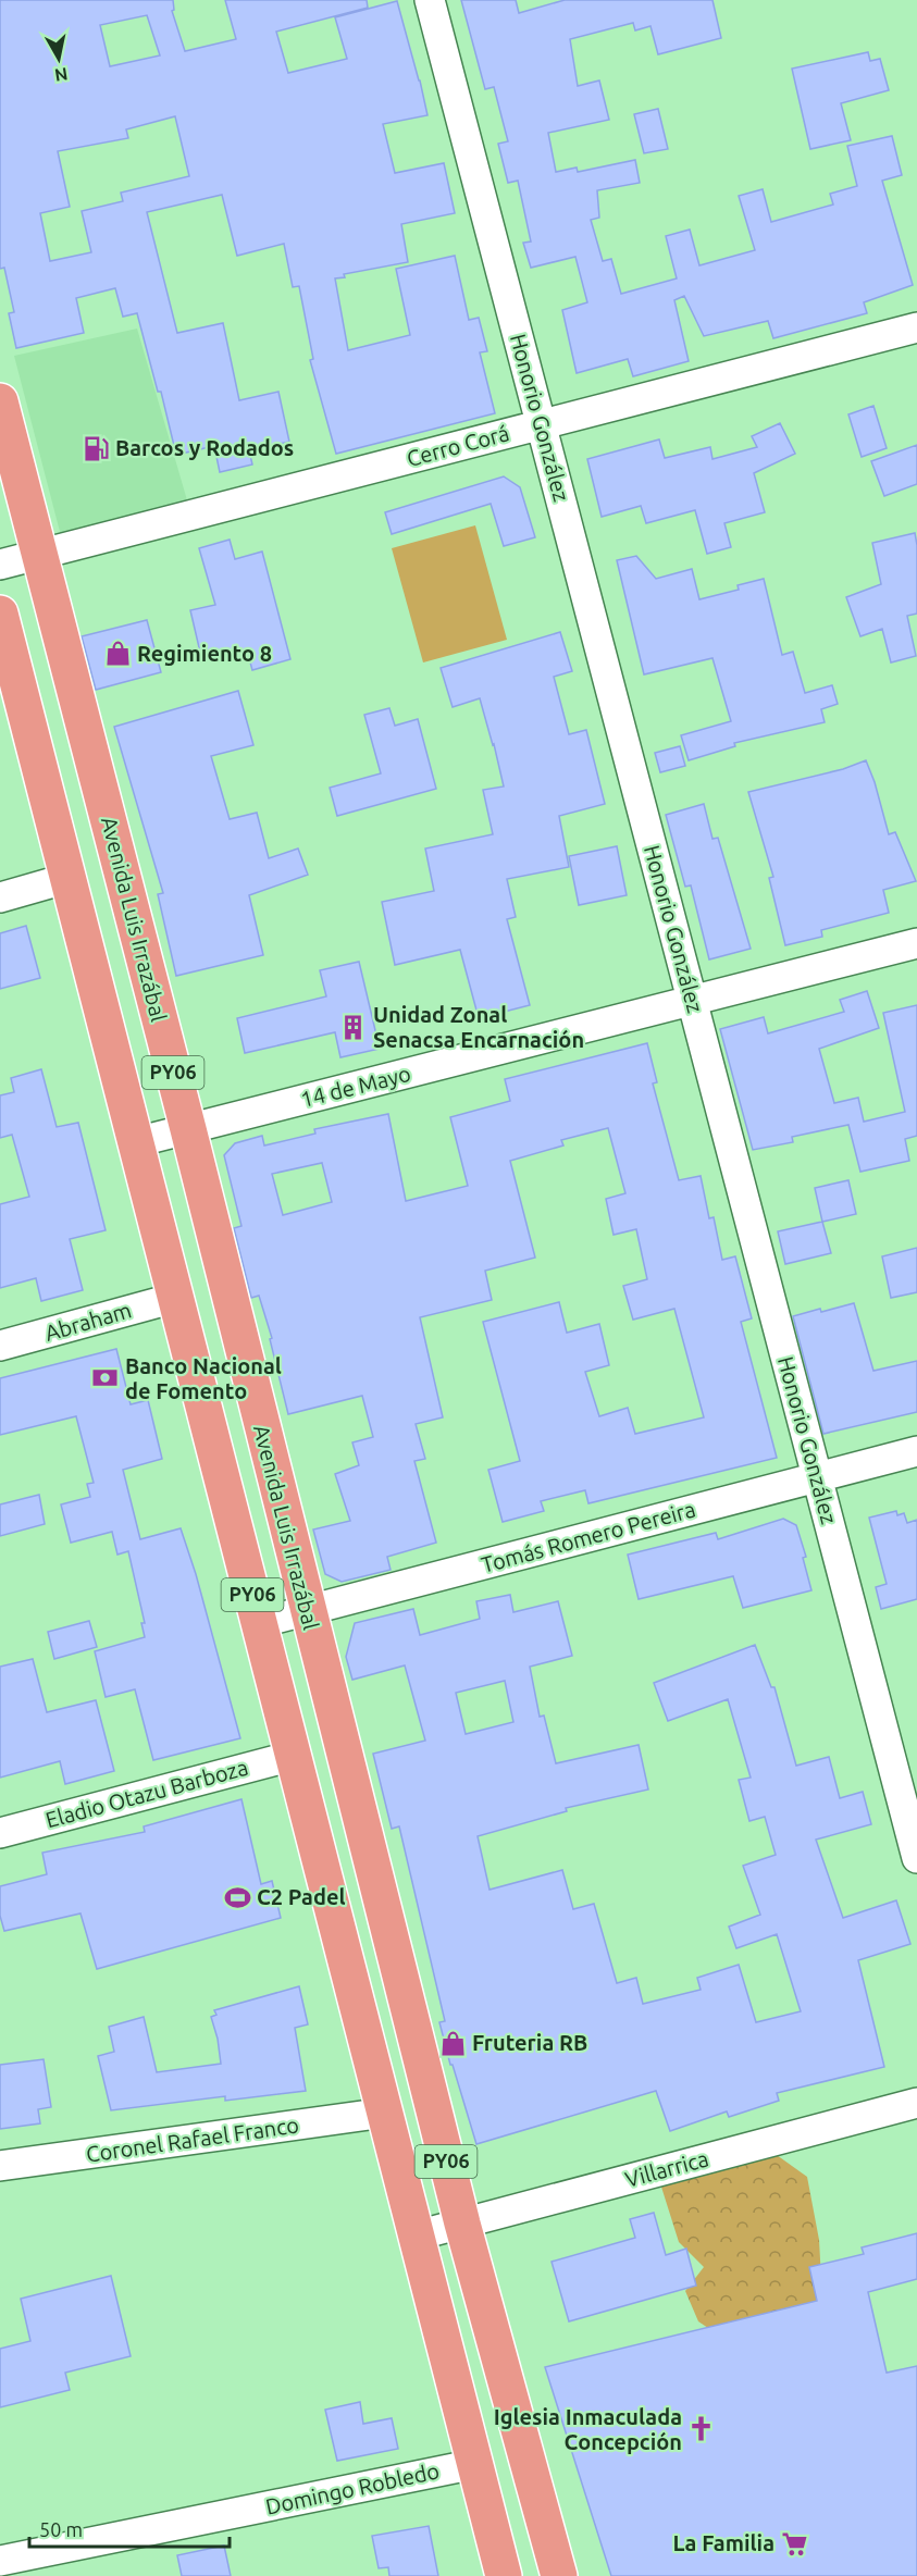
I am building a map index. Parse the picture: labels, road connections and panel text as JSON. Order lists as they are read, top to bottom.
{
  "streets": {
    "highway": ["Avenida Luis Irrazábal", "PY06"],
    "street": [
      "Honorio González",
      "Cerro Corá",
      "14 de Mayo",
      "Abraham",
      "Tomás Romero Pereira",
      "Eladio Otazu Barboza",
      "Coronel Rafael Franco",
      "Villarrica",
      "Domingo Robledo"
    ]
  },
  "crossings": [
    ["Honorio González", "Cerro Corá"],
    ["Honorio González", "14 de Mayo"],
    ["Honorio González", "Tomás Romero Pereira"],
    ["Cerro Corá", "Avenida Luis Irrazábal"],
    ["Avenida Luis Irrazábal", "14 de Mayo"],
    ["Avenida Luis Irrazábal", "Tomás Romero Pereira"],
    ["Avenida Luis Irrazábal", "Villarrica"],
    ["PY06", "14 de Mayo"],
    ["PY06", "Abraham"],
    ["PY06", "Tomás Romero Pereira"],
    ["PY06", "Eladio Otazu Barboza"],
    ["PY06", "Coronel Rafael Franco"],
    ["PY06", "Villarrica"],
    ["PY06", "Domingo Robledo"]
  ],
  "places": {
    "fuel station": ["Barcos y Rodados"],
    "shop": ["Regimiento 8", "Fruteria RB"],
    "building": ["Unidad Zonal Senacsa Encarnación"],
    "bank": ["Banco Nacional de Fomento"],
    "sports": ["C2 Padel"],
    "church": ["Iglesia Inmaculada Concepción"],
    "supermarket": ["La Familia"]
  },
  "scale_bar": "50 m",
  "north": "bottom"
}
